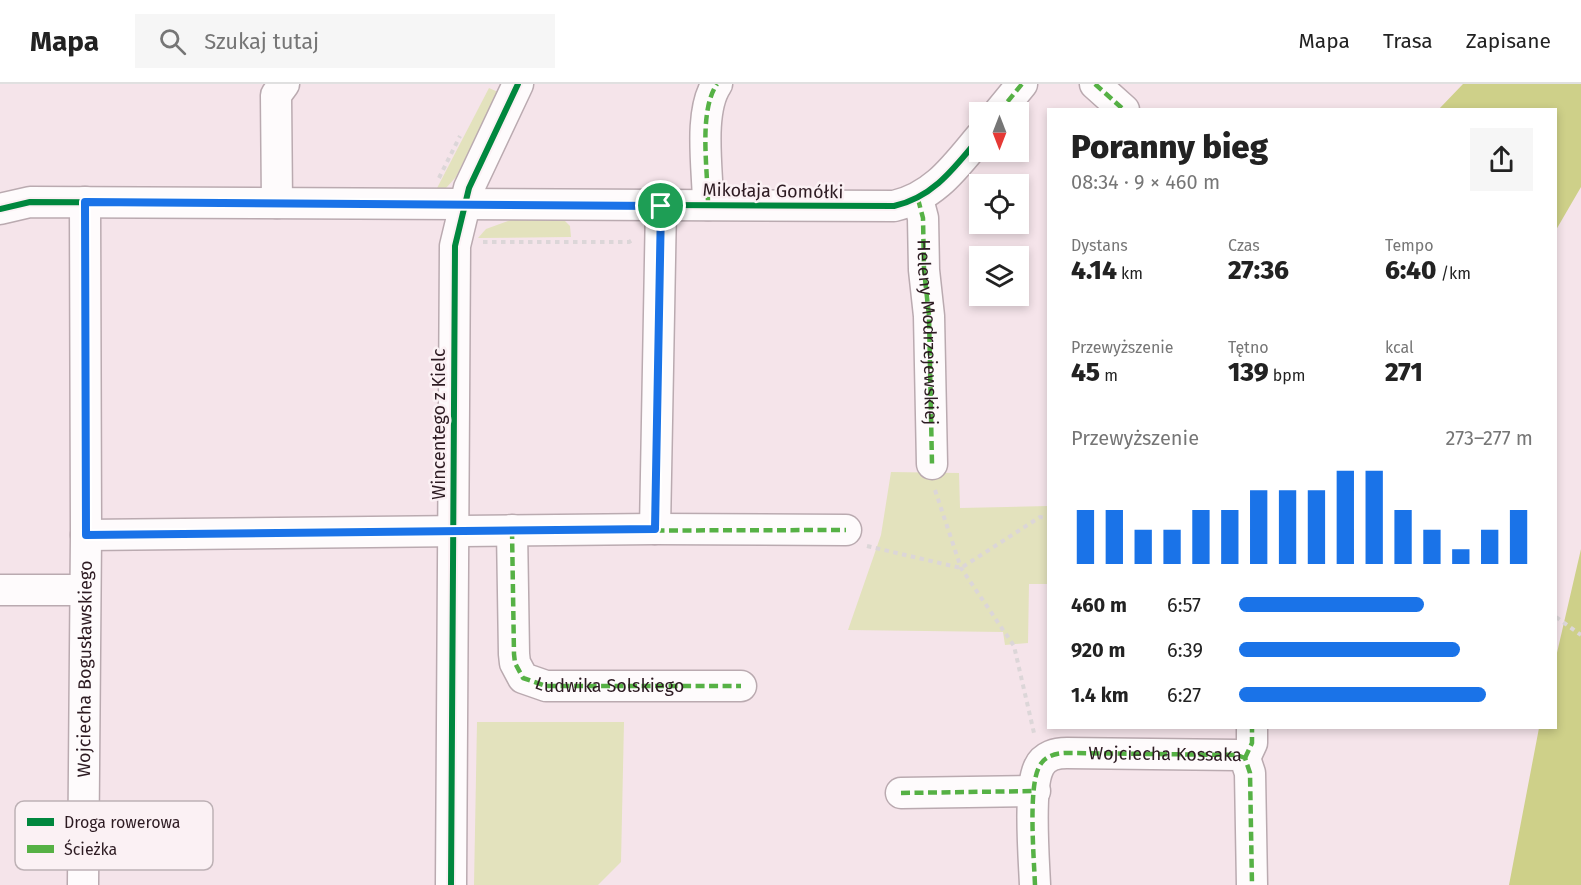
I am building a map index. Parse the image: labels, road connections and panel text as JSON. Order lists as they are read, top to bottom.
{
  "streets": {
    "street": [
      "Mikołaja Gomółki",
      "Heleny Modrzejewskiej",
      "Wincentego z Kielc",
      "Wojciecha Bogusławskiego",
      "Ludwika Solskiego",
      "Wojciecha Kossaka"
    ]
  },
  "crossings": [
    ["Mikołaja Gomółki", "Heleny Modrzejewskiej"],
    ["Mikołaja Gomółki", "Wincentego z Kielc"],
    ["Mikołaja Gomółki", "Wojciecha Bogusławskiego"]
  ],
  "legend": ["Droga rowerowa", "Ścieżka"],
  "north": "bottom",
  "page": {
    "header": "Mapa",
    "search": "Szukaj tutaj",
    "nav": ["Mapa", "Trasa", "Zapisane"],
    "heading": ["Poranny bieg", "08:34 · 9 × 460 m"],
    "stats": [
      ["Dystans", "4.14 km"],
      ["Czas", "27:36"],
      ["Tempo", "6:40 /km"],
      ["Przewyższenie", "45 m"],
      ["Tętno", "139 bpm"],
      ["kcal", "271"]
    ],
    "chart": ["Przewyższenie", "273–277 m"],
    "list": [
      {
        "name": "460 m",
        "note": "6:57"
      },
      {
        "name": "920 m",
        "note": "6:39"
      },
      {
        "name": "1.4 km",
        "note": "6:27"
      }
    ]
  }
}
